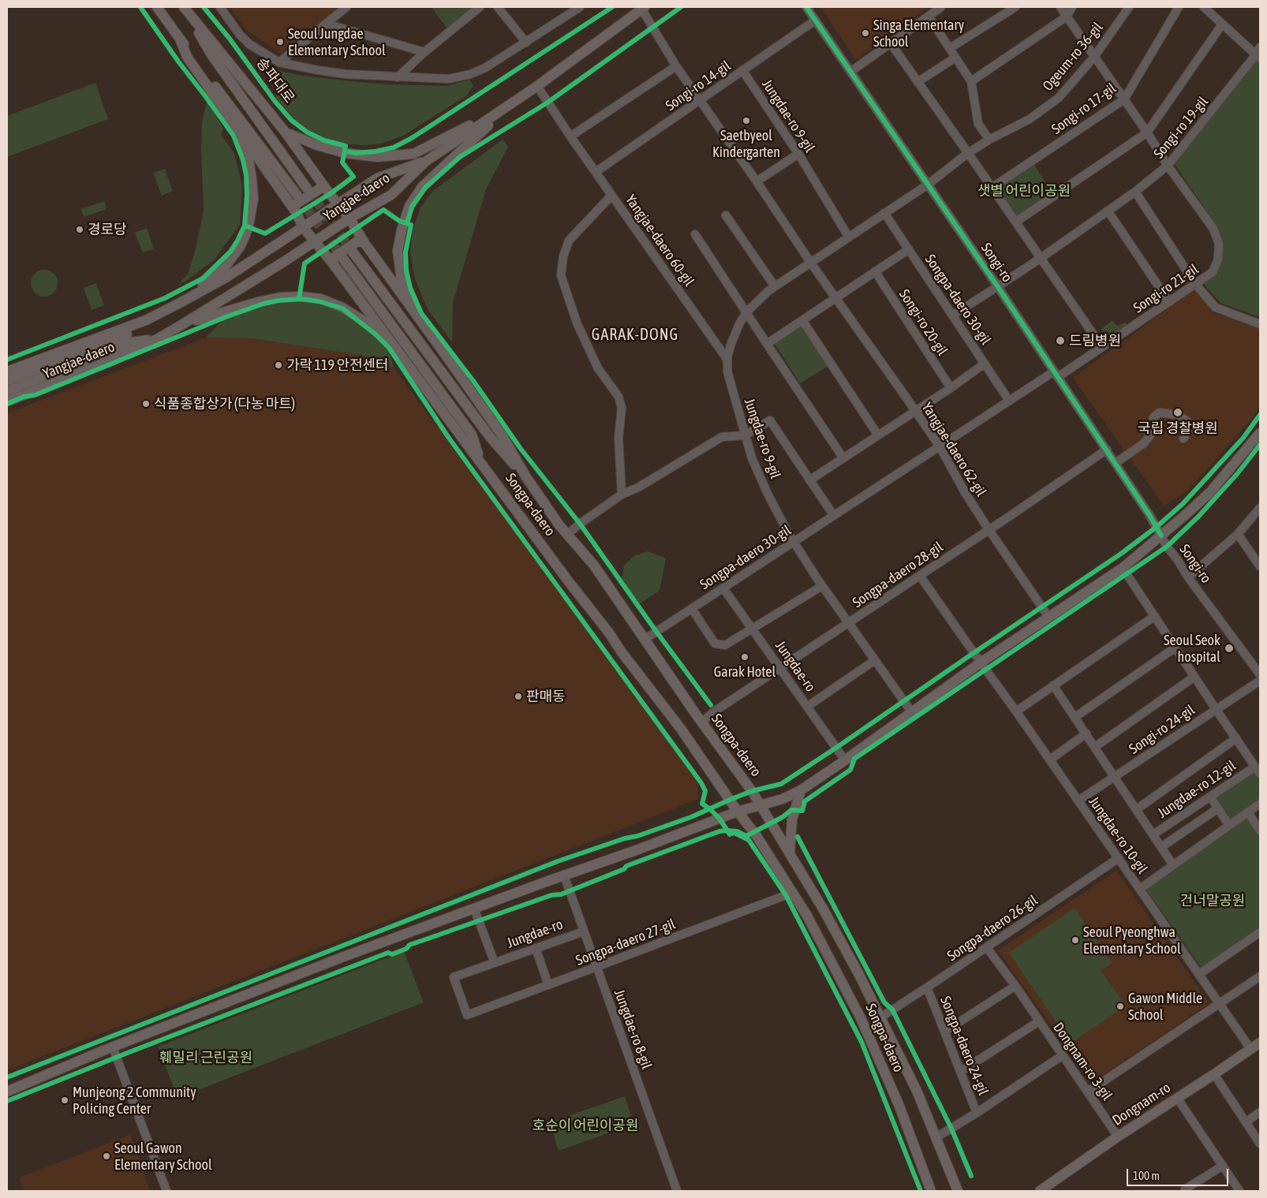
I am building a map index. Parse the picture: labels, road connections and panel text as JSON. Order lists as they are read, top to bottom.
{
  "streets": {
    "main road": ["Yangjae-daero", "Songpa-daero", "Dongnam-ro"],
    "street": [
      "Ogeum-ro 36-gil",
      "Songi-ro 14-gil",
      "Songi-ro 17-gil",
      "Jungdae-ro 9-gil",
      "Songi-ro 19-gil",
      "Yangjae-daero 60-gil",
      "Songi-ro",
      "Songi-ro 21-gil",
      "Songpa-daero 30-gil",
      "Songi-ro 20-gil",
      "Yangjae-daero 62-gil",
      "Songpa-daero 28-gil",
      "Jungdae-ro",
      "Songi-ro 24-gil",
      "Jungdae-ro 12-gil",
      "Jungdae-ro 10-gil",
      "Songpa-daero 26-gil",
      "Songpa-daero 27-gil",
      "Jungdae-ro 8-gil",
      "Songpa-daero 24-gil",
      "Dongnam-ro 3-gil"
    ],
    "cycle path": ["송파대로"]
  },
  "crossings": [
    ["Ogeum-ro 36-gil", "Jungdae-ro 9-gil"],
    ["Ogeum-ro 36-gil", "Songi-ro"],
    ["Ogeum-ro 36-gil", "Songi-ro 21-gil"],
    ["Songi-ro 14-gil", "Jungdae-ro 9-gil"],
    ["Songi-ro 14-gil", "Yangjae-daero 60-gil"],
    ["Songi-ro 14-gil", "Songi-ro"],
    ["Songi-ro 14-gil", "Yangjae-daero 62-gil"],
    ["Songi-ro 17-gil", "Songi-ro 21-gil"],
    ["Jungdae-ro 9-gil", "Yangjae-daero 60-gil"],
    ["Jungdae-ro 9-gil", "Songi-ro"],
    ["Jungdae-ro 9-gil", "Songpa-daero 30-gil"],
    ["Jungdae-ro 9-gil", "Yangjae-daero 62-gil"],
    ["Jungdae-ro 9-gil", "Songpa-daero 28-gil"],
    ["Songi-ro 19-gil", "Songi-ro"],
    ["Songi-ro 19-gil", "Songi-ro 21-gil"],
    ["Yangjae-daero", "Yangjae-daero 60-gil"],
    ["Yangjae-daero", "Yangjae-daero 62-gil"],
    ["Yangjae-daero", "Songpa-daero"],
    ["Songi-ro", "Songi-ro 21-gil"],
    ["Songi-ro", "Songpa-daero 30-gil"],
    ["Songi-ro", "Songpa-daero 28-gil"],
    ["Songi-ro 21-gil", "Songpa-daero 30-gil"],
    ["Songpa-daero 30-gil", "Yangjae-daero 62-gil"],
    ["Songpa-daero 30-gil", "Songpa-daero"],
    ["Songpa-daero 30-gil", "Jungdae-ro"],
    ["Yangjae-daero 62-gil", "Songpa-daero 28-gil"],
    ["Songpa-daero", "Songpa-daero 28-gil"],
    ["Songpa-daero", "Songpa-daero 26-gil"],
    ["Songpa-daero", "Songpa-daero 27-gil"],
    ["Songpa-daero", "Songpa-daero 24-gil"],
    ["Songpa-daero 28-gil", "Jungdae-ro"],
    ["Jungdae-ro", "Songpa-daero 27-gil"],
    ["Jungdae-ro", "Jungdae-ro 8-gil"],
    ["Songi-ro 24-gil", "Jungdae-ro 12-gil"],
    ["Songi-ro 24-gil", "Jungdae-ro 10-gil"],
    ["Jungdae-ro 10-gil", "Songpa-daero 26-gil"],
    ["Jungdae-ro 10-gil", "Dongnam-ro"],
    ["Songpa-daero 26-gil", "Songpa-daero 24-gil"],
    ["Songpa-daero 26-gil", "Dongnam-ro 3-gil"],
    ["Songpa-daero 27-gil", "Jungdae-ro 8-gil"],
    ["Songpa-daero 24-gil", "Dongnam-ro 3-gil"],
    ["Dongnam-ro 3-gil", "Dongnam-ro"]
  ],
  "districts": ["GARAK-DONG"],
  "parks": [
    "샛별 어린이공원",
    "건너말공원",
    "훼밀리 근린공원",
    "호순이 어린이공원"
  ],
  "places": [
    "Singa Elementary School",
    "Seoul Jungdae Elementary School",
    "Saetbyeol Kindergarten",
    "경로당",
    "드림병원",
    "가락 119 안전센터",
    "식품종합상가 (다농 마트)",
    "국립 경찰병원",
    "Seoul Seok hospital",
    "Garak Hotel",
    "판매동",
    "Seoul Pyeonghwa Elementary School",
    "Gawon Middle School",
    "Munjeong 2 Community Policing Center",
    "Seoul Gawon Elementary School"
  ],
  "scale_bar": "100 m"
}
